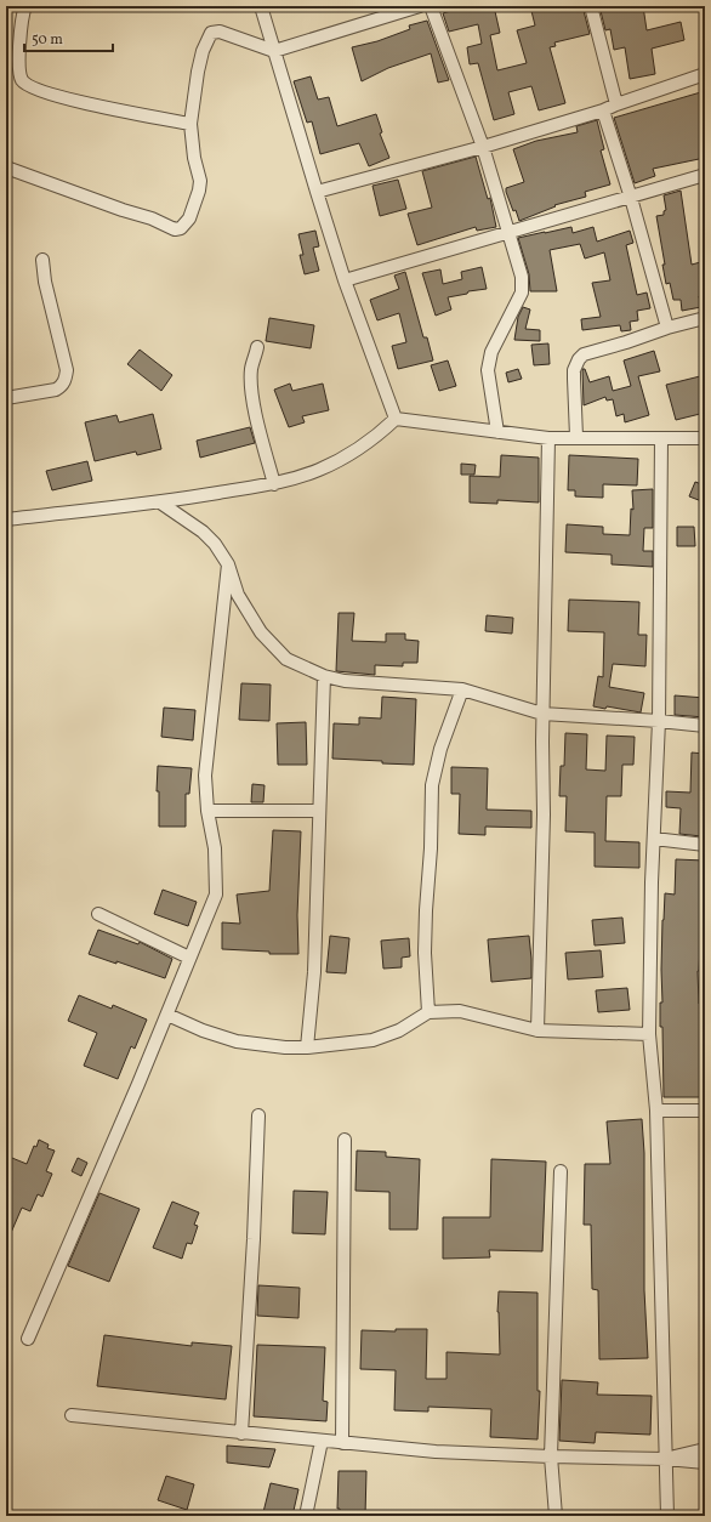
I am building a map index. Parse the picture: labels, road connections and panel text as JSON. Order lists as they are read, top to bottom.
{
  "scale_bar": "50 m"
}
